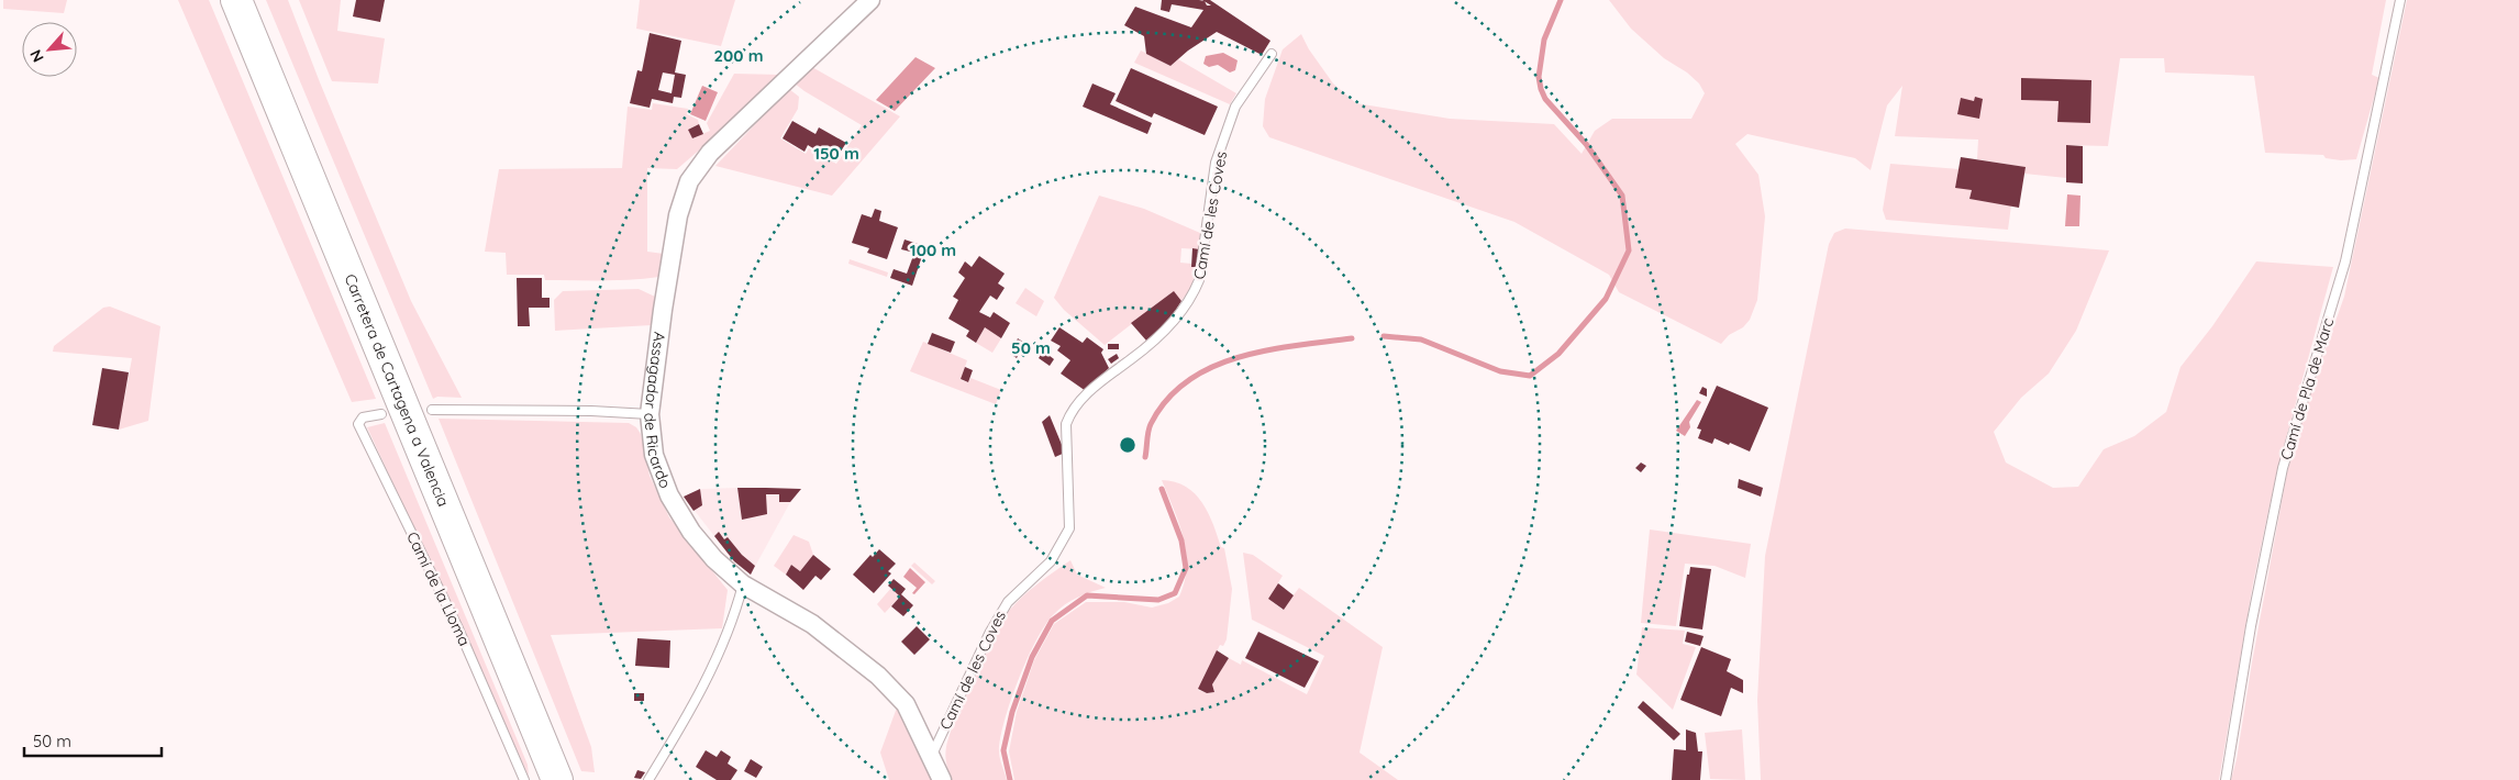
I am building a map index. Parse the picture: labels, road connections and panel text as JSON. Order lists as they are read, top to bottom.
{
  "streets": {
    "highway": ["Carretera de Cartagena a Valencia"],
    "street": ["Assagador de Ricardo"],
    "lane": ["Camí de les Coves", "Camí de Pla de Marc", "Camí de la Lloma"]
  },
  "crossings": [
    ["Camí de les Coves", "Assagador de Ricardo"]
  ],
  "scale_bar": "50 m",
  "north": "bottom left",
  "rings": [
    "200 m",
    "150 m",
    "100 m",
    "50 m"
  ]
}
